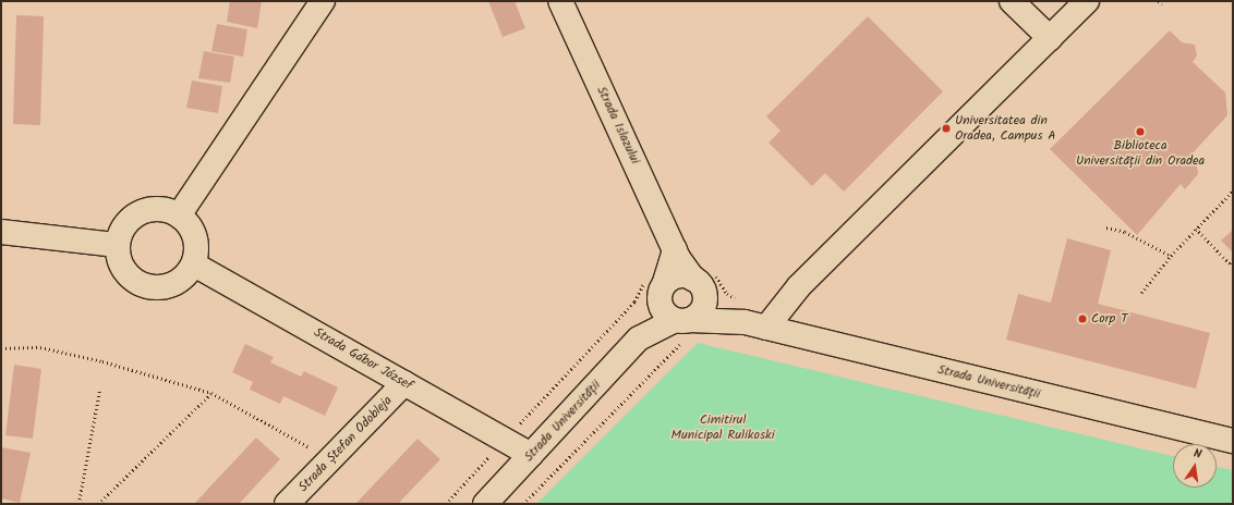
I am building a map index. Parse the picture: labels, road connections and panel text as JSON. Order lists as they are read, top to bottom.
{
  "streets": {
    "street": [
      "Strada Islazului",
      "Strada Gábor József",
      "Strada Universității",
      "Strada Ștefan Odobleja"
    ]
  },
  "crossings": [
    ["Strada Islazului", "Strada Universității"],
    ["Strada Gábor József", "Strada Universității"],
    ["Strada Gábor József", "Strada Ștefan Odobleja"]
  ],
  "parks": ["Cimitirul Municipal Rulikoski"],
  "places": ["Universitatea din Oradea, Campus A", "Biblioteca Universității din Oradea", "Corp T"],
  "north": "top"
}
